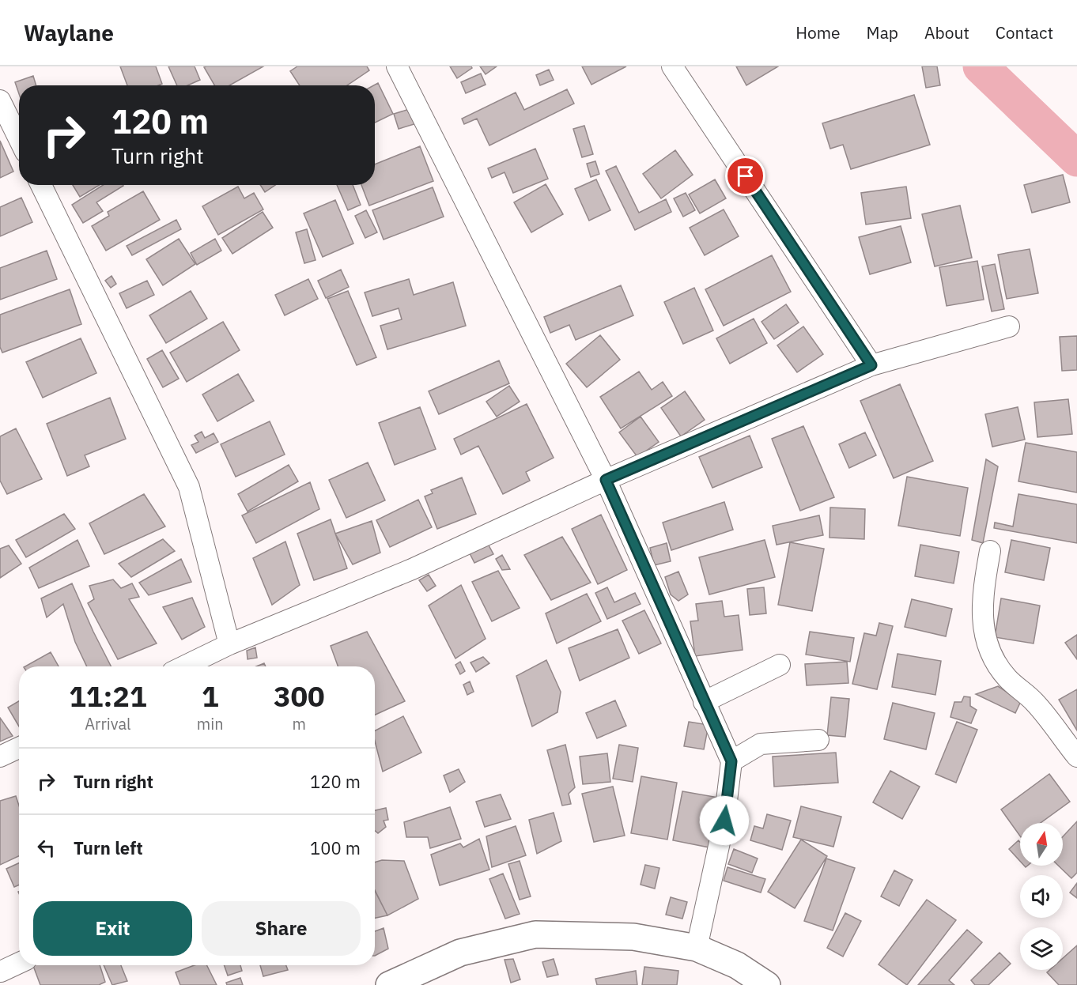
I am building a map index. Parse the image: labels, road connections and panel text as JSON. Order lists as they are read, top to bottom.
{
  "north": "top",
  "page": {
    "header": "Waylane",
    "nav": [
      "Home",
      "Map",
      "About",
      "Contact"
    ],
    "turn": ["120 m", "Turn right"],
    "eta": [
      "11:21",
      "Arrival",
      "1",
      "min",
      "300",
      "m"
    ],
    "list": [
      {
        "name": "Turn right",
        "value": "120 m"
      },
      {
        "name": "Turn left",
        "value": "100 m"
      }
    ],
    "buttons": ["Exit", "Share"]
  }
}
